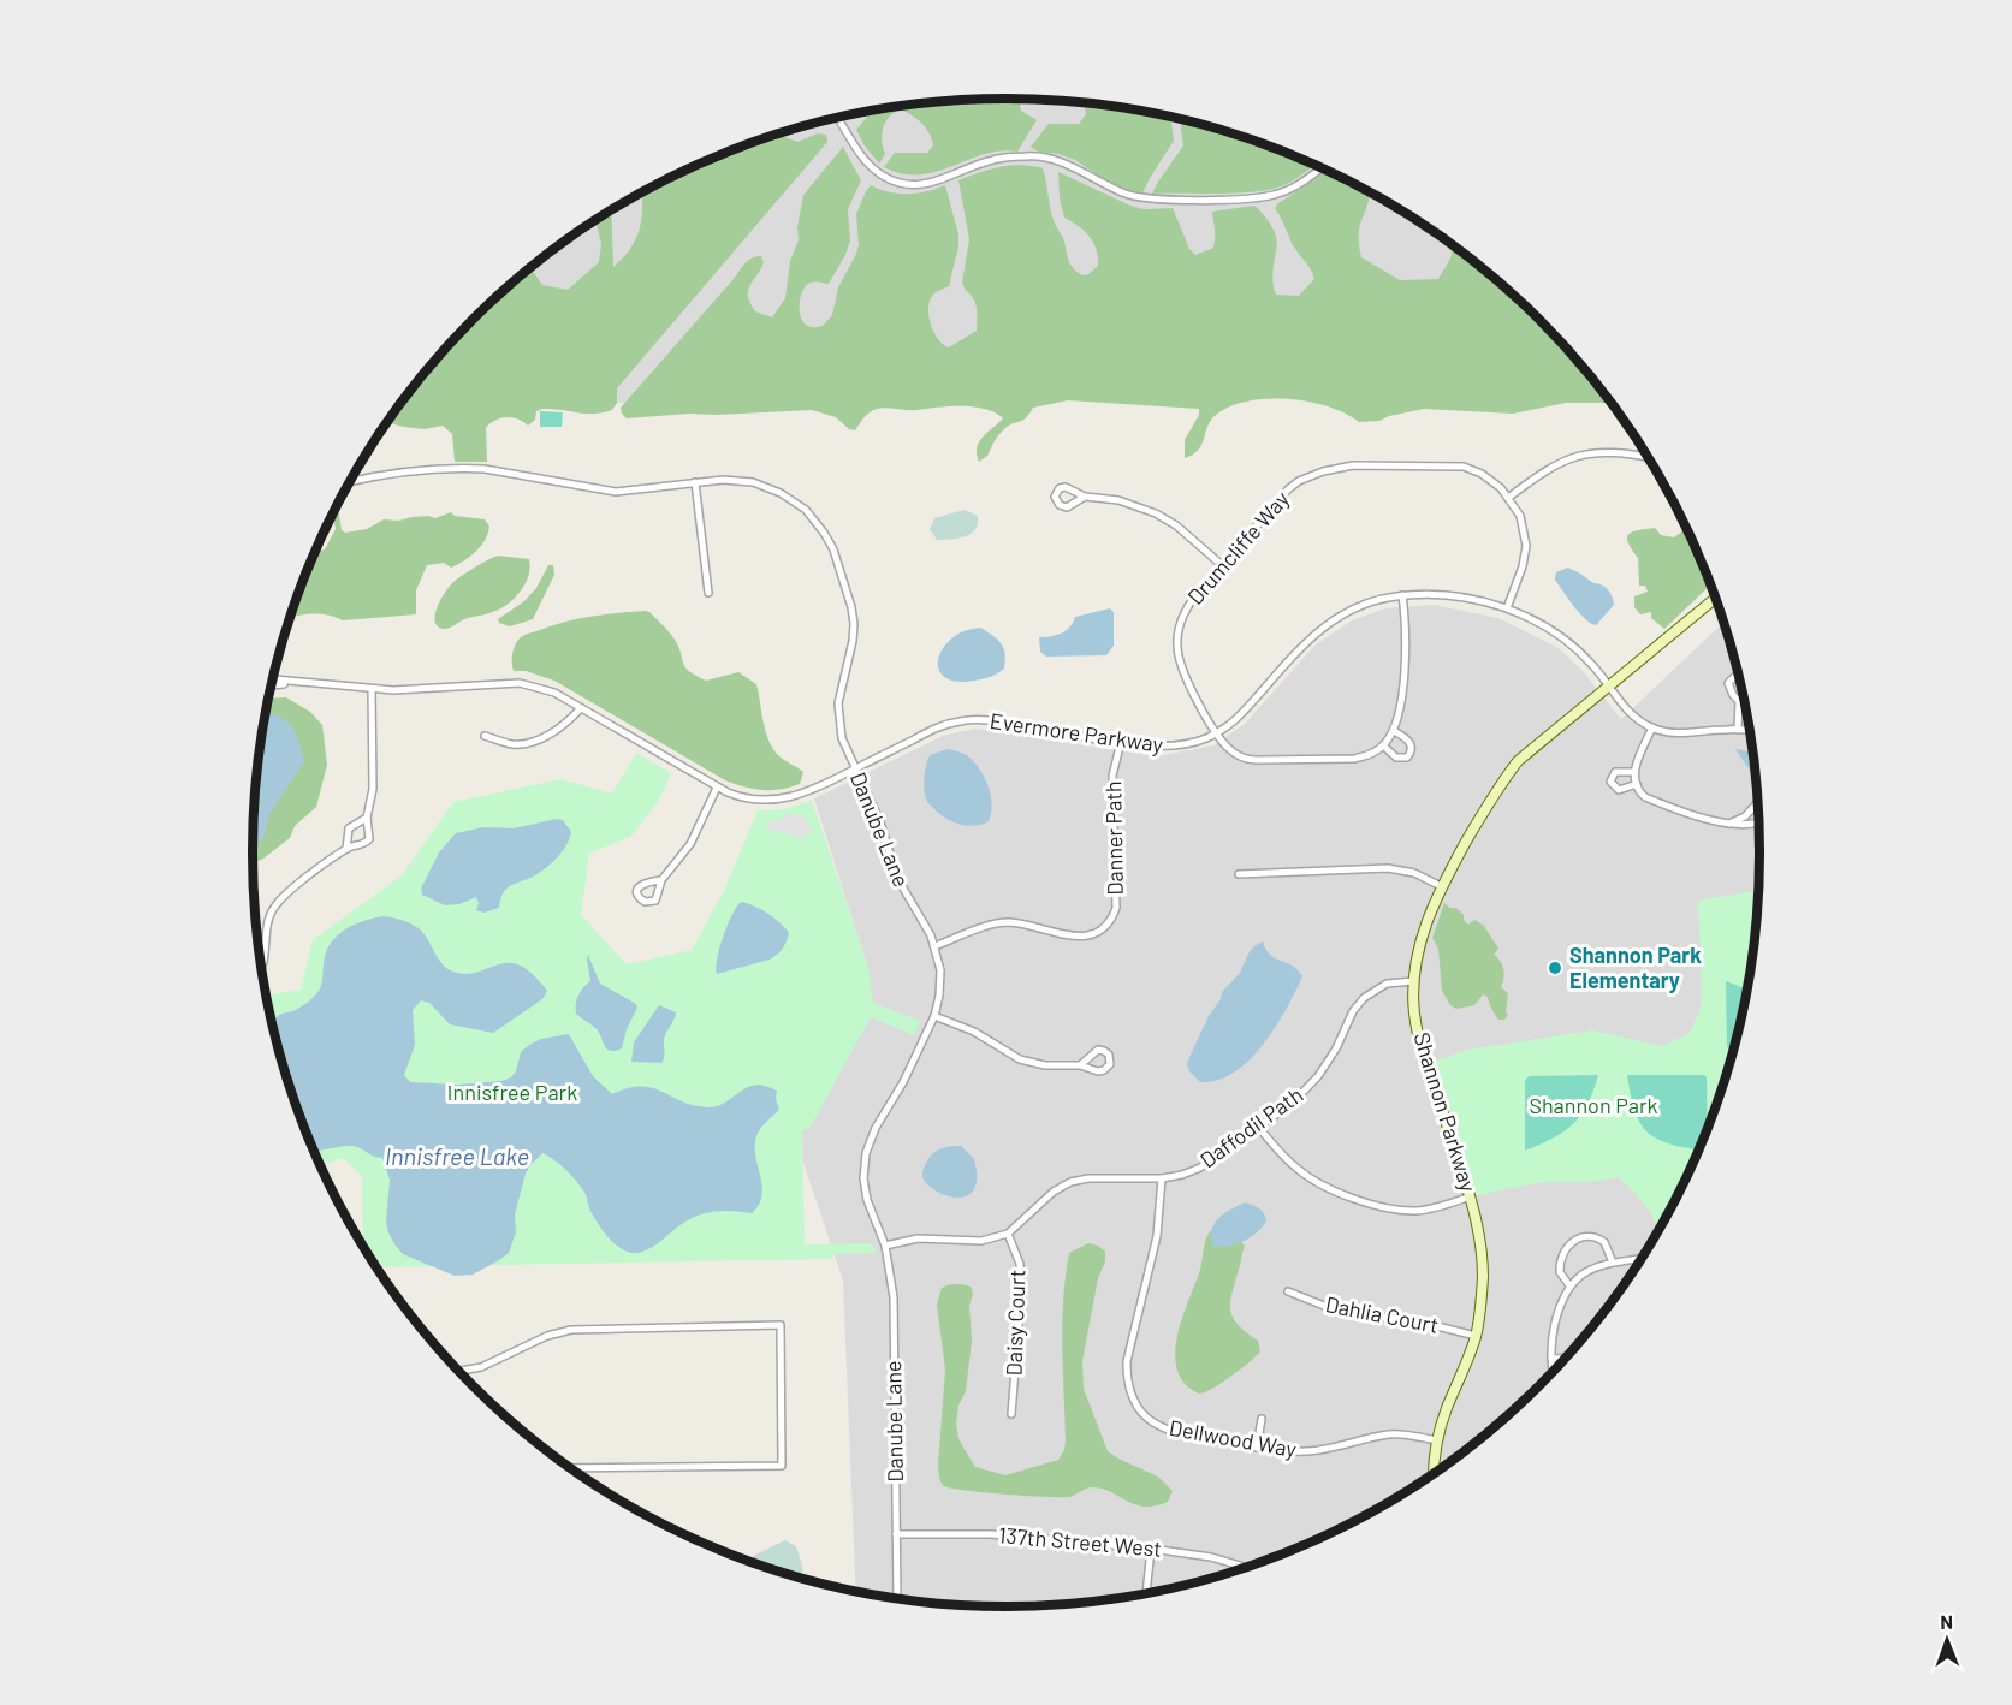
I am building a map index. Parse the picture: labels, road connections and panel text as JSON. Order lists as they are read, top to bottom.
{
  "streets": {
    "street": [
      "Drumcliffe Way",
      "Evermore Parkway",
      "Danube Lane",
      "Danner Path",
      "Shannon Parkway",
      "Daffodil Path",
      "Dahlia Court",
      "Daisy Court",
      "Dellwood Way",
      "137th Street West"
    ]
  },
  "crossings": [
    ["Drumcliffe Way", "Evermore Parkway"],
    ["Evermore Parkway", "Danube Lane"],
    ["Evermore Parkway", "Danner Path"],
    ["Evermore Parkway", "Shannon Parkway"],
    ["Danube Lane", "Danner Path"],
    ["Danube Lane", "137th Street West"],
    ["Shannon Parkway", "Daffodil Path"],
    ["Shannon Parkway", "Dahlia Court"],
    ["Shannon Parkway", "Dellwood Way"],
    ["Daffodil Path", "Daisy Court"],
    ["Daffodil Path", "Dellwood Way"]
  ],
  "water": ["Innisfree Lake"],
  "parks": ["Innisfree Park", "Shannon Park"],
  "places": ["Shannon Park Elementary"],
  "north": "top"
}
